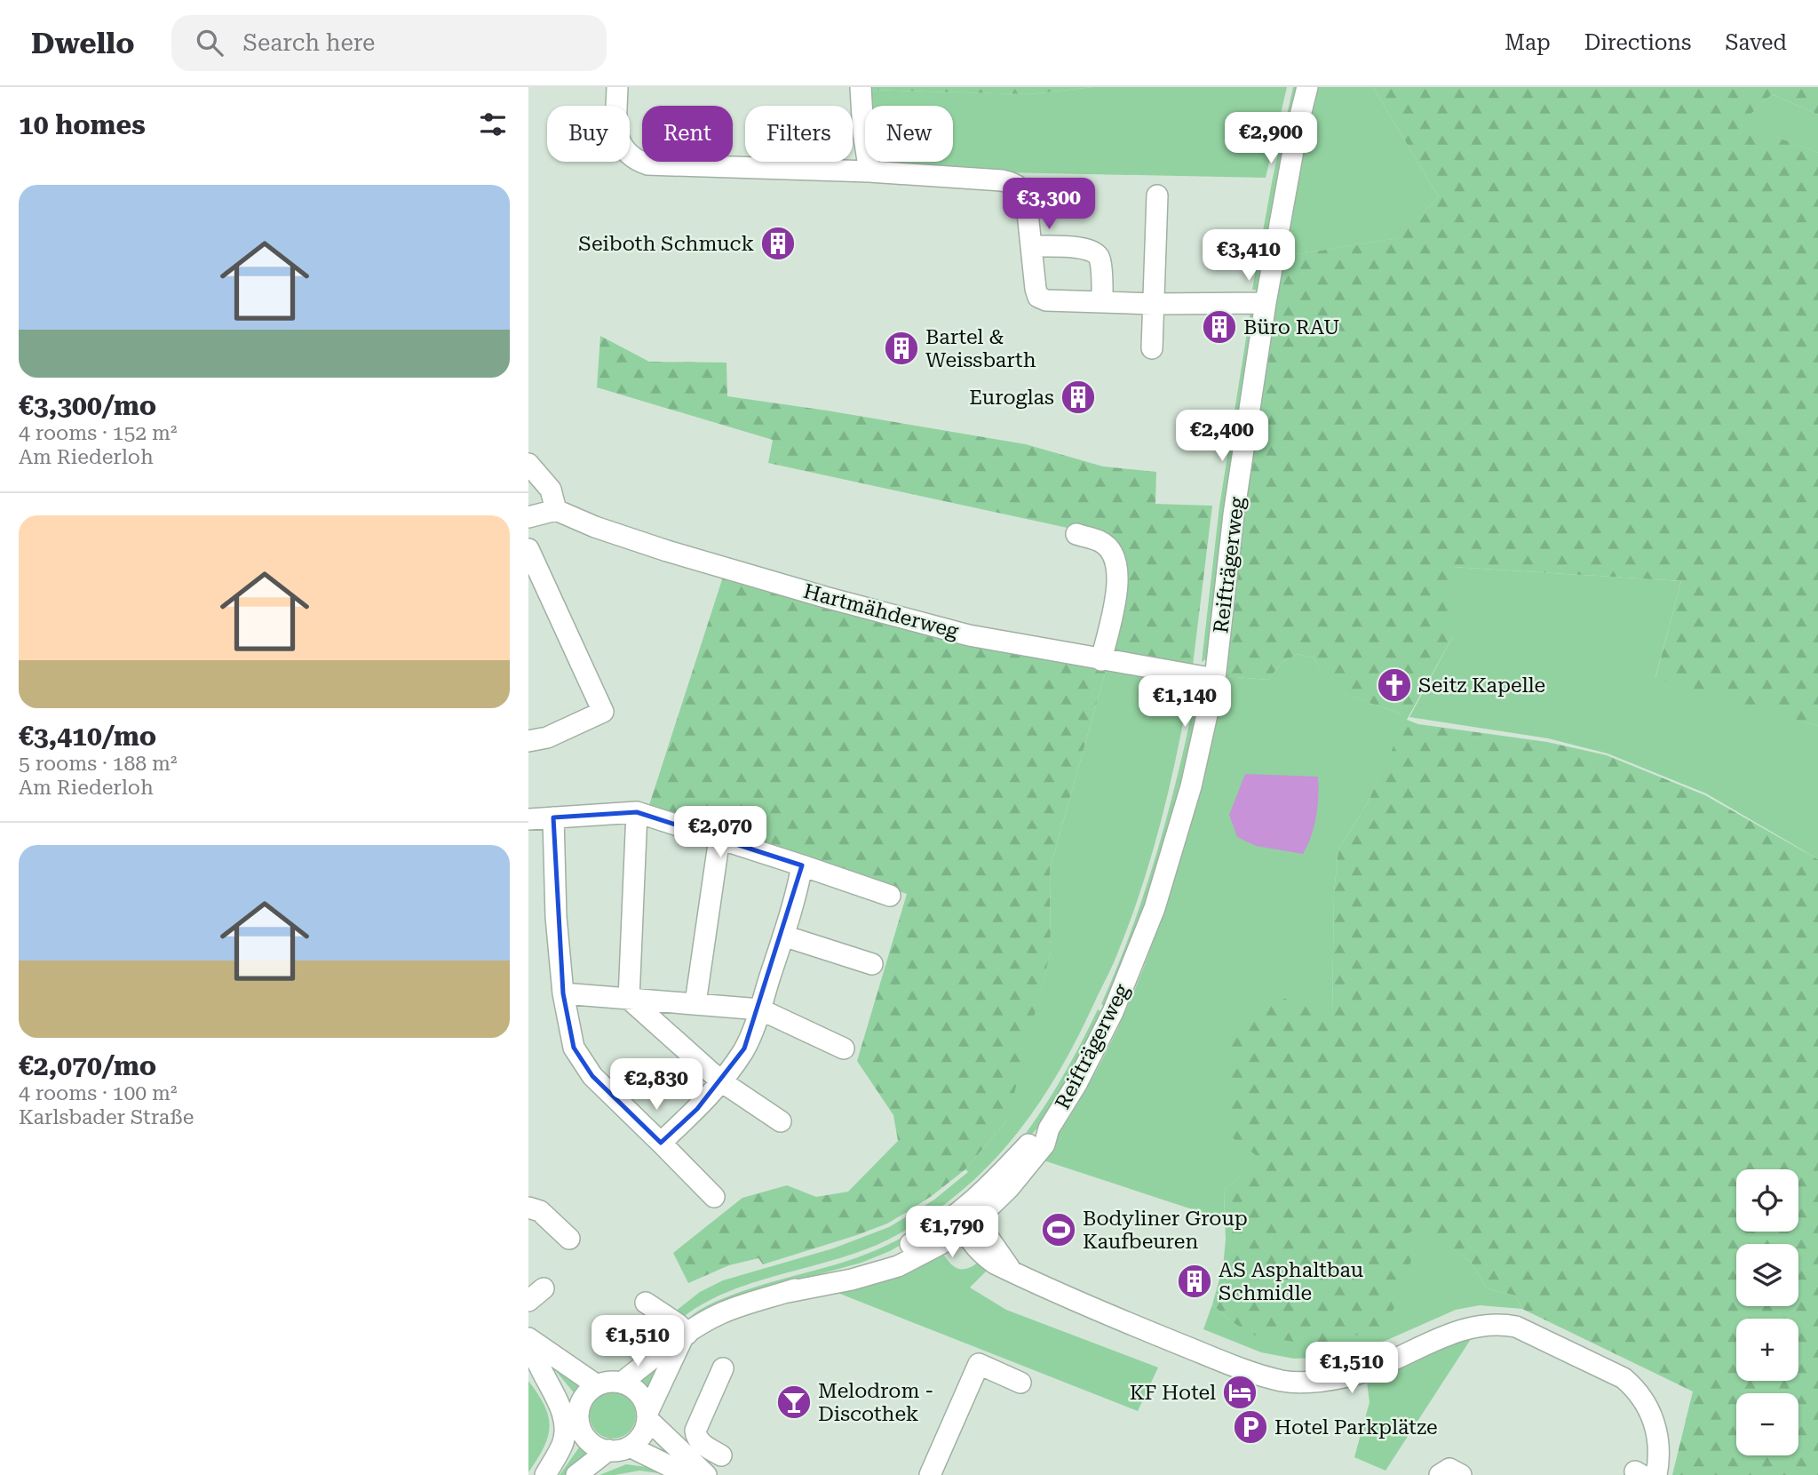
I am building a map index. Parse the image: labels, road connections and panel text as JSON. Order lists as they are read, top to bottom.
{
  "streets": {
    "street": ["Reifträgerweg", "Hartmähderweg"]
  },
  "crossings": [
    ["Reifträgerweg", "Hartmähderweg"]
  ],
  "places": {
    "building": [
      "Seiboth Schmuck",
      "Büro RAU",
      "Bartel & Weissbarth",
      "Euroglas",
      "AS Asphaltbau Schmidle"
    ],
    "church": ["Seitz Kapelle"],
    "sports": ["Bodyliner Group Kaufbeuren"],
    "hotel": ["KF Hotel"],
    "bar": ["Melodrom - Discothek"],
    "parking": ["Hotel Parkplätze"]
  },
  "page": {
    "header": "Dwello",
    "search": "Search here",
    "nav": ["Map", "Directions", "Saved"],
    "heading": "10 homes",
    "chip": [
      "Buy",
      "Rent",
      "Filters",
      "New"
    ],
    "price": [
      "€2,900",
      "€3,300",
      "€3,410",
      "€2,400",
      "€1,140",
      "€2,070",
      "€2,830",
      "€1,790",
      "€1,510",
      "€1,510"
    ],
    "list": [
      {
        "name": "€3,300/mo",
        "note": "4 rooms · 152 m² · Am Riederloh"
      },
      {
        "name": "€3,410/mo",
        "note": "5 rooms · 188 m² · Am Riederloh"
      },
      {
        "name": "€2,070/mo",
        "note": "4 rooms · 100 m² · Karlsbader Straße"
      }
    ],
    "map_buttons": ["+", "−"]
  }
}
